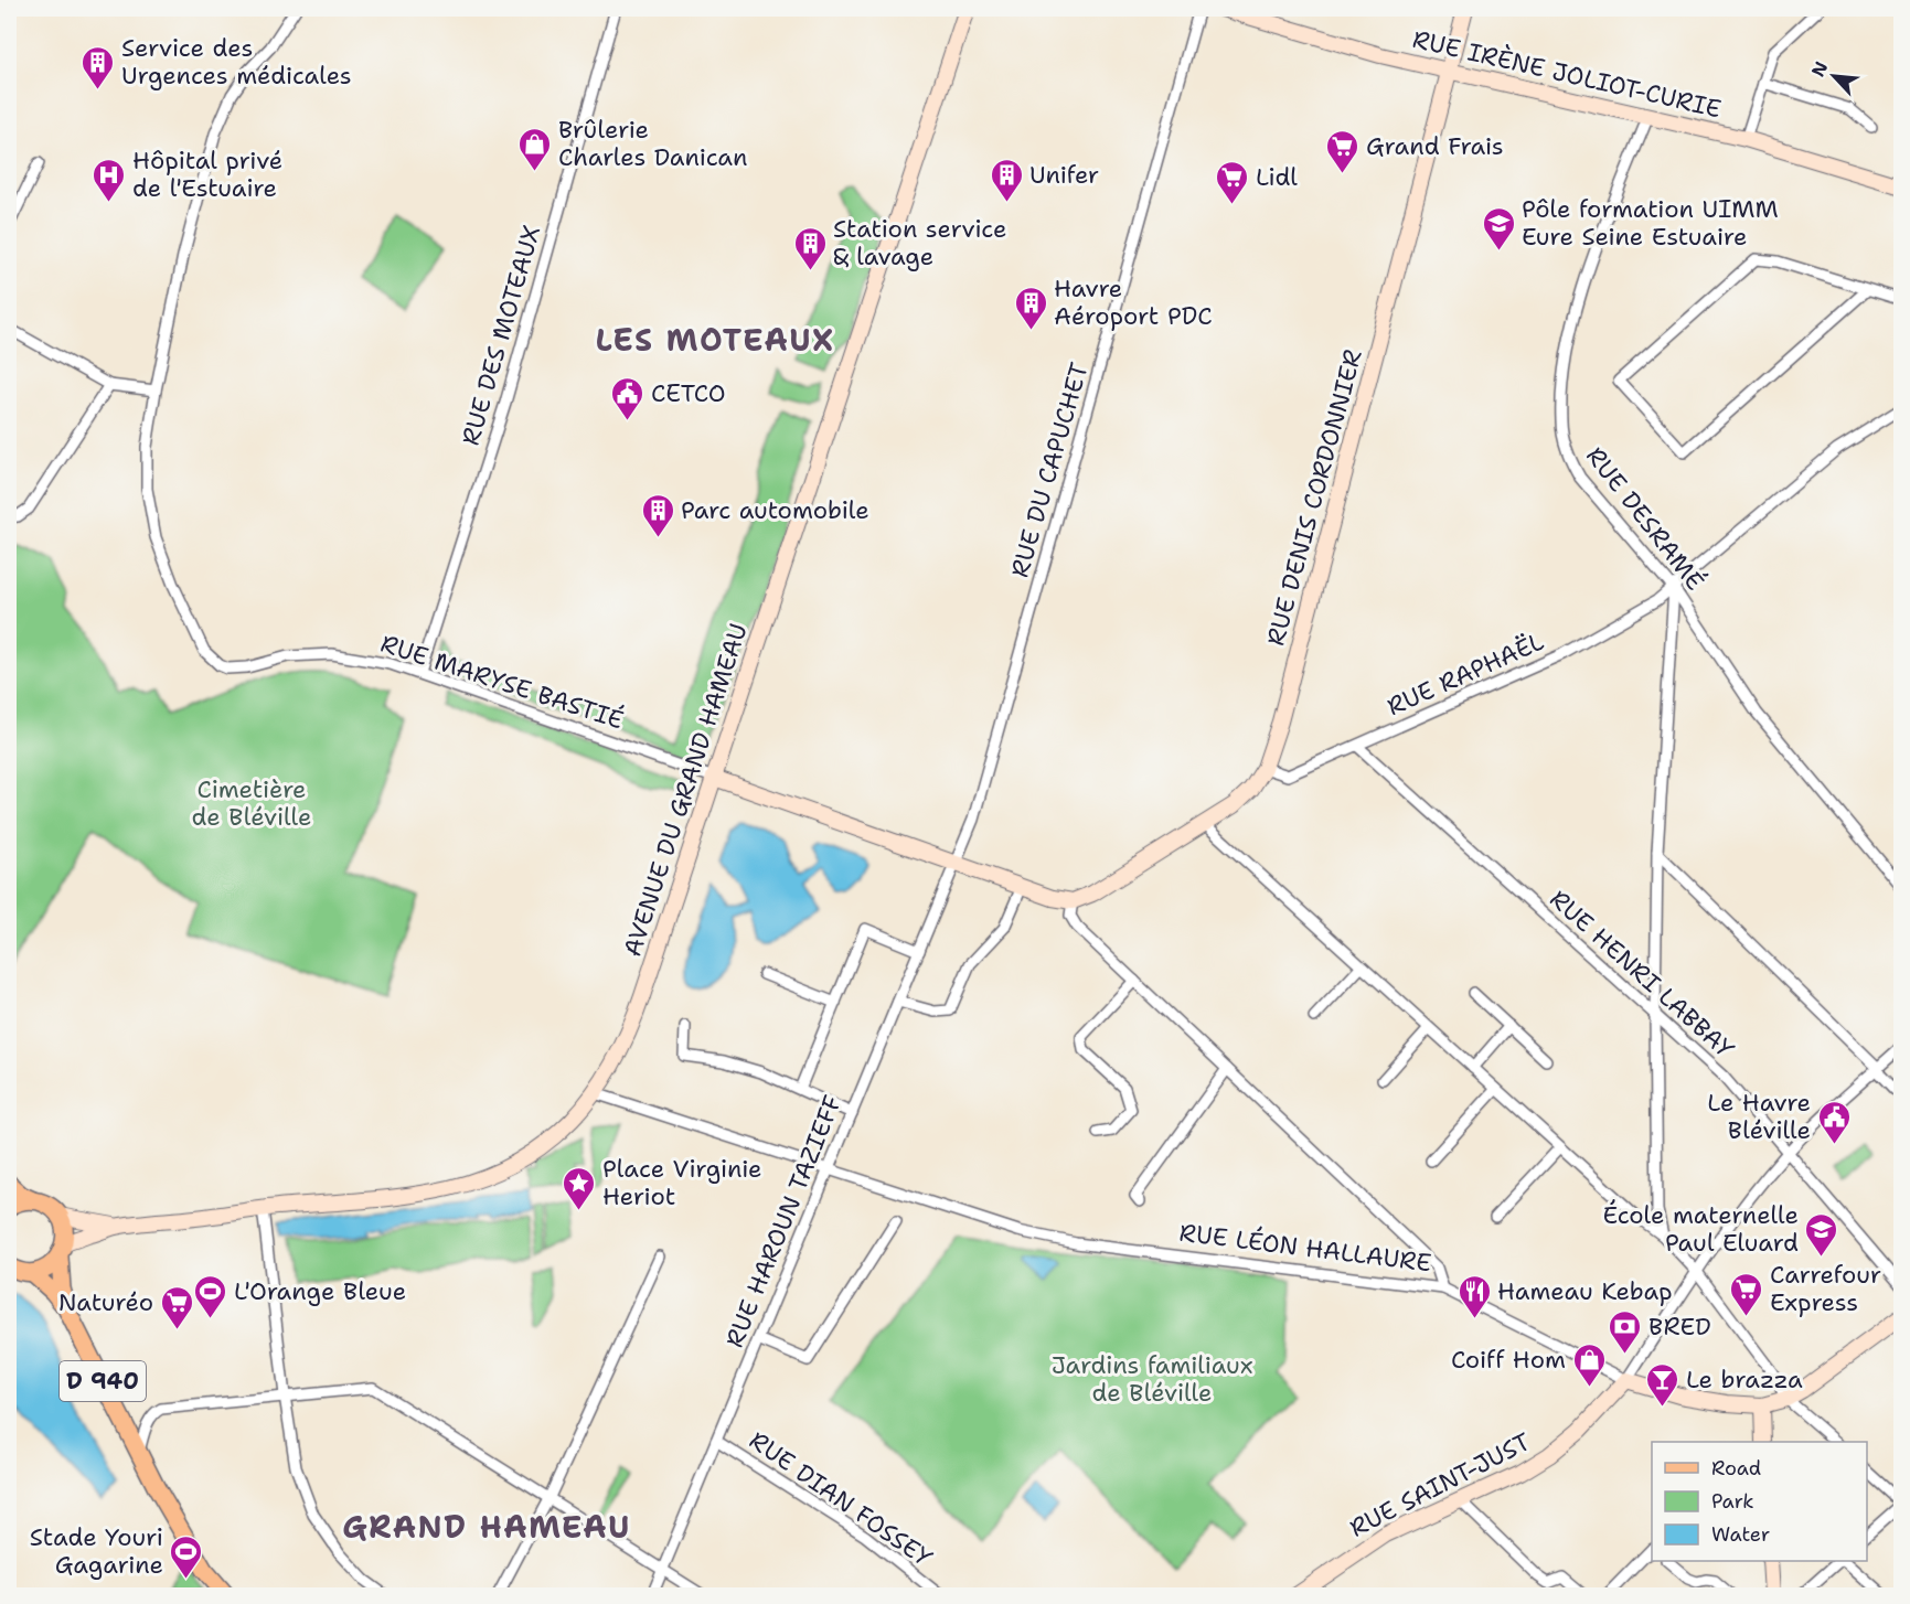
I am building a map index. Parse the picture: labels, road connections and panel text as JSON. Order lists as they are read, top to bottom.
{
  "streets": {
    "main road": ["D 940"],
    "street": [
      "RUE IRÈNE JOLIOT-CURIE",
      "RUE DES MOTEAUX",
      "RUE DU CAPUCHET",
      "RUE DENIS CORDONNIER",
      "RUE DESRAMÉ",
      "RUE RAPHAËL",
      "RUE MARYSE BASTIÉ",
      "AVENUE DU GRAND HAMEAU",
      "RUE HENRI LABBAY",
      "RUE HAROUN TAZIEFF",
      "RUE LÉON HALLAURE",
      "RUE SAINT-JUST",
      "RUE DIAN FOSSEY"
    ]
  },
  "crossings": [
    ["RUE IRÈNE JOLIOT-CURIE", "RUE DENIS CORDONNIER"],
    ["RUE IRÈNE JOLIOT-CURIE", "RUE DESRAMÉ"],
    ["RUE DES MOTEAUX", "RUE MARYSE BASTIÉ"],
    ["RUE DU CAPUCHET", "RUE MARYSE BASTIÉ"],
    ["RUE DU CAPUCHET", "RUE HAROUN TAZIEFF"],
    ["RUE DENIS CORDONNIER", "RUE RAPHAËL"],
    ["RUE DENIS CORDONNIER", "RUE MARYSE BASTIÉ"],
    ["RUE DESRAMÉ", "RUE RAPHAËL"],
    ["RUE RAPHAËL", "RUE HENRI LABBAY"],
    ["RUE MARYSE BASTIÉ", "AVENUE DU GRAND HAMEAU"],
    ["RUE MARYSE BASTIÉ", "RUE HAROUN TAZIEFF"],
    ["AVENUE DU GRAND HAMEAU", "RUE LÉON HALLAURE"],
    ["AVENUE DU GRAND HAMEAU", "D 940"],
    ["RUE HAROUN TAZIEFF", "RUE LÉON HALLAURE"],
    ["RUE HAROUN TAZIEFF", "RUE DIAN FOSSEY"],
    ["RUE LÉON HALLAURE", "RUE SAINT-JUST"]
  ],
  "districts": ["LES MOTEAUX", "GRAND HAMEAU"],
  "parks": ["Cimetière de Bléville", "Jardins familiaux de Bléville"],
  "places": {
    "building": [
      "Service des Urgences médicales",
      "Unifer",
      "Station service & lavage",
      "Havre Aéroport PDC",
      "Parc automobile"
    ],
    "shop": ["Brûlerie Charles Danican", "Coiff Hom"],
    "supermarket": [
      "Grand Frais",
      "Lidl",
      "Carrefour Express",
      "Naturéo"
    ],
    "hospital": ["Hôpital privé de l'Estuaire"],
    "school or university": ["Pôle formation UIMM Eure Seine Estuaire", "École maternelle Paul Eluard"],
    "public building": ["CETCO", "Le Havre Bléville"],
    "place": ["Place Virginie Heriot"],
    "sports": ["L'Orange Bleue", "Stade Youri Gagarine"],
    "restaurant": ["Hameau Kebap"],
    "bank": ["BRED"],
    "bar": ["Le brazza"]
  },
  "legend": ["Road", "Park", "Water"],
  "north": "top left"
}
